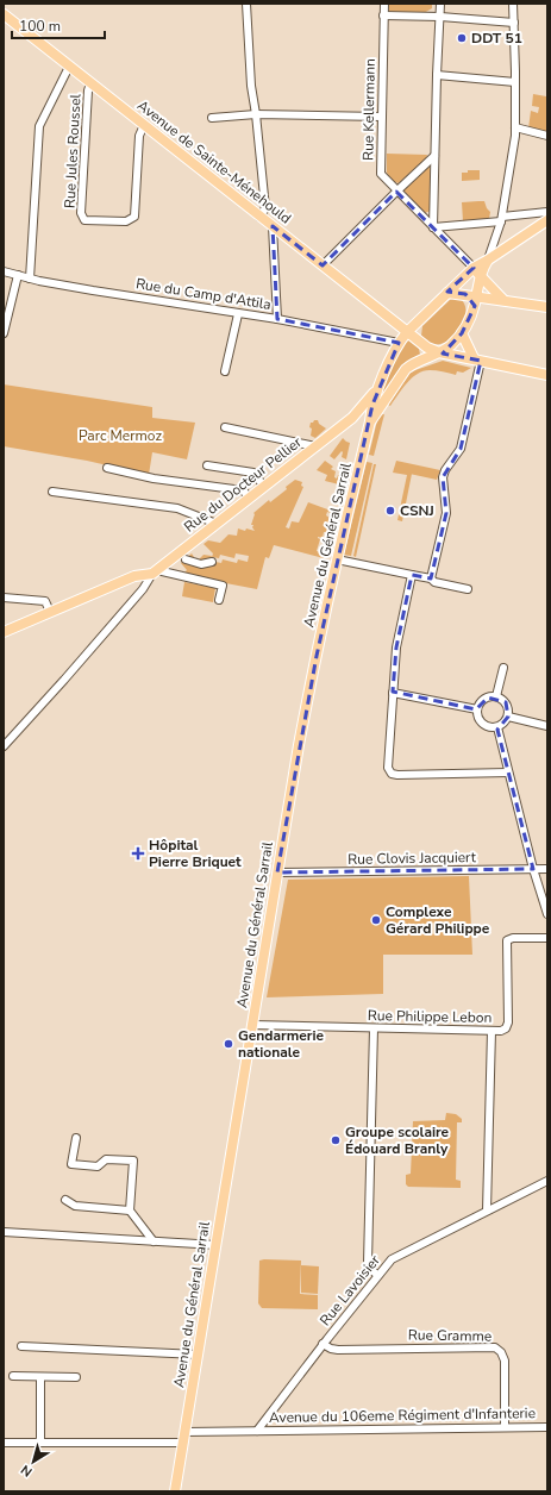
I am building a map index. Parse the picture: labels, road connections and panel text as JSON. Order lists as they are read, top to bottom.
{
  "streets": {
    "main road": ["Avenue de Sainte-Ménehould", "Rue du Docteur Pellier", "Avenue du Général Sarrail"],
    "street": [
      "Rue Kellermann",
      "Rue Jules Roussel",
      "Rue du Camp d'Attila",
      "Rue Clovis Jacquiert",
      "Rue Philippe Lebon",
      "Rue Lavoisier",
      "Rue Gramme",
      "Avenue du 106eme Régiment d'Infanterie"
    ]
  },
  "crossings": [
    ["Rue Jules Roussel", "Avenue de Sainte-Ménehould"],
    ["Avenue de Sainte-Ménehould", "Avenue du Général Sarrail"],
    ["Rue du Docteur Pellier", "Avenue du Général Sarrail"],
    ["Avenue du Général Sarrail", "Rue Clovis Jacquiert"],
    ["Avenue du Général Sarrail", "Rue Philippe Lebon"],
    ["Avenue du Général Sarrail", "Avenue du 106eme Régiment d'Infanterie"],
    ["Rue Lavoisier", "Rue Gramme"],
    ["Rue Lavoisier", "Avenue du 106eme Régiment d'Infanterie"],
    ["Rue Gramme", "Avenue du 106eme Régiment d'Infanterie"]
  ],
  "parks": ["Parc Mermoz"],
  "places": {
    "other": [
      "DDT 51",
      "CSNJ",
      "Complexe Gérard Philippe",
      "Gendarmerie nationale",
      "Groupe scolaire Édouard Branly"
    ],
    "health": ["Hôpital Pierre Briquet"]
  },
  "scale_bar": "100 m",
  "north": "bottom left"
}
